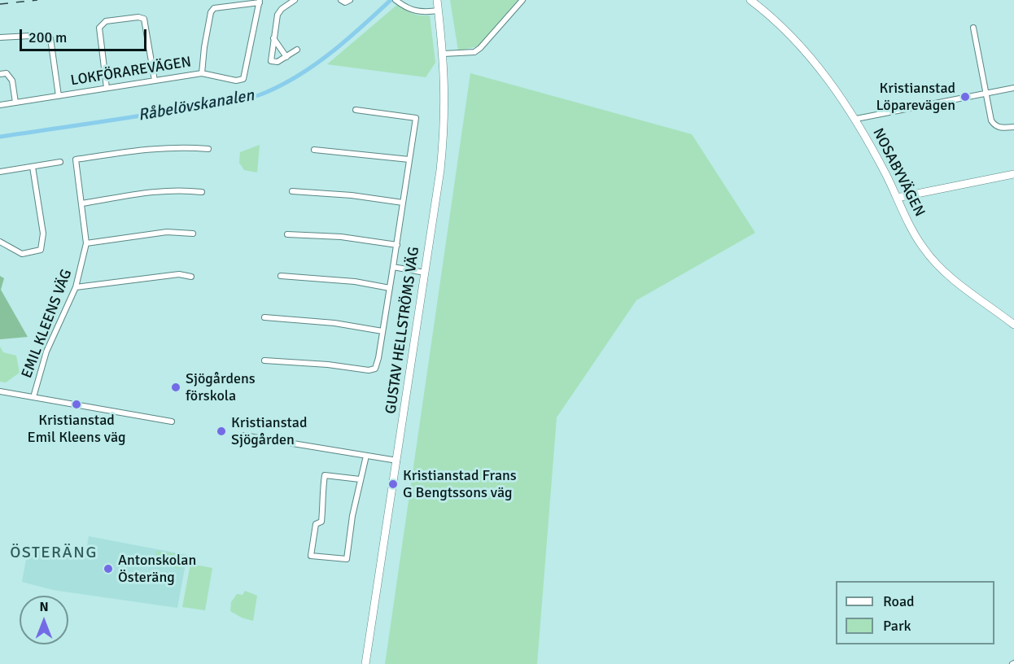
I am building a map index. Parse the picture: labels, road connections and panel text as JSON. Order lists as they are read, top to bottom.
{
  "streets": {
    "street": [
      "LOKFÖRAREVÄGEN",
      "NOSABYVÄGEN",
      "EMIL KLEENS VÄG",
      "GUSTAV HELLSTRÖMS VÄG"
    ]
  },
  "districts": ["ÖSTERÄNG"],
  "water": ["Råbelövskanalen"],
  "places": [
    "Kristianstad Löparevägen",
    "Sjögårdens förskola",
    "Kristianstad Emil Kleens väg",
    "Kristianstad Sjögården",
    "Kristianstad Frans G Bengtssons väg",
    "Antonskolan Österäng"
  ],
  "legend": ["Road", "Park"],
  "scale_bar": "200 m",
  "north": "top"
}
